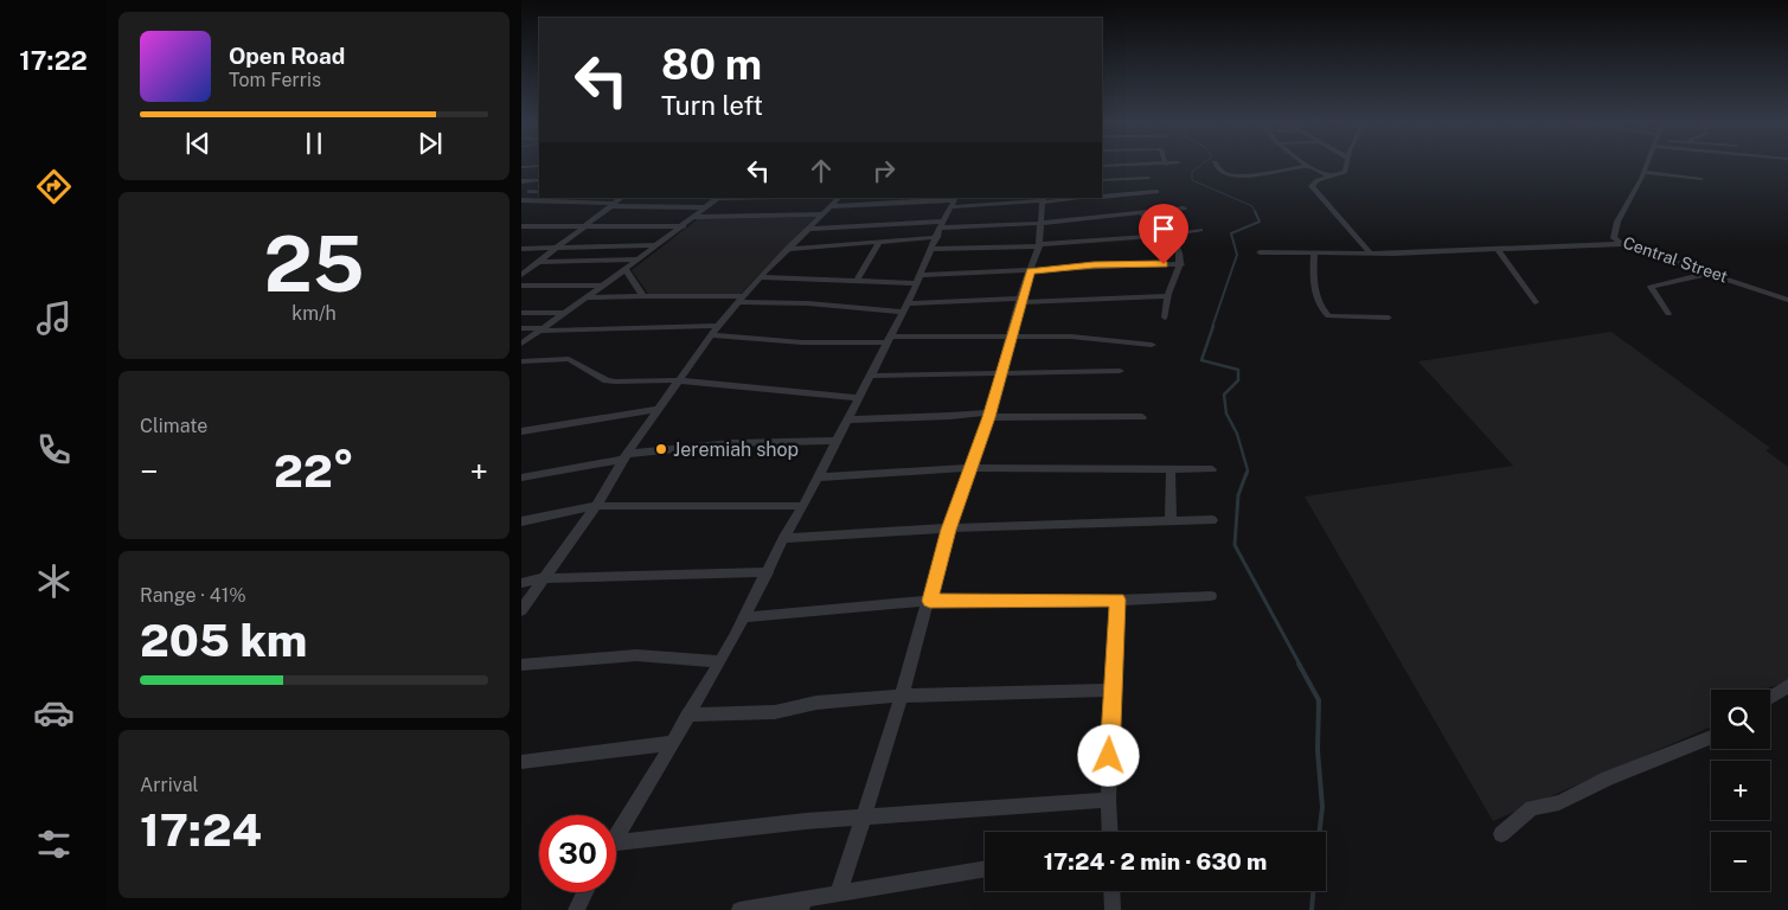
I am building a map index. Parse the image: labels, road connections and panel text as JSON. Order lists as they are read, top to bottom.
{
  "streets": {
    "street": ["Central Street"]
  },
  "places": ["Jeremiah shop"],
  "page": {
    "tabs": "17:22",
    "turn": ["80 m", "Turn left"],
    "song": ["Open Road", "Tom Ferris"],
    "tile": [
      ["25", "km/h"],
      "Climate",
      ["Range · 41%", "205 km"],
      ["Arrival", "17:24"]
    ],
    "heat": ["−", "22°", "+"],
    "map_buttons": ["+", "−"],
    "limit": "30",
    "trip": "17:24 · 2 min · 630 m"
  }
}
